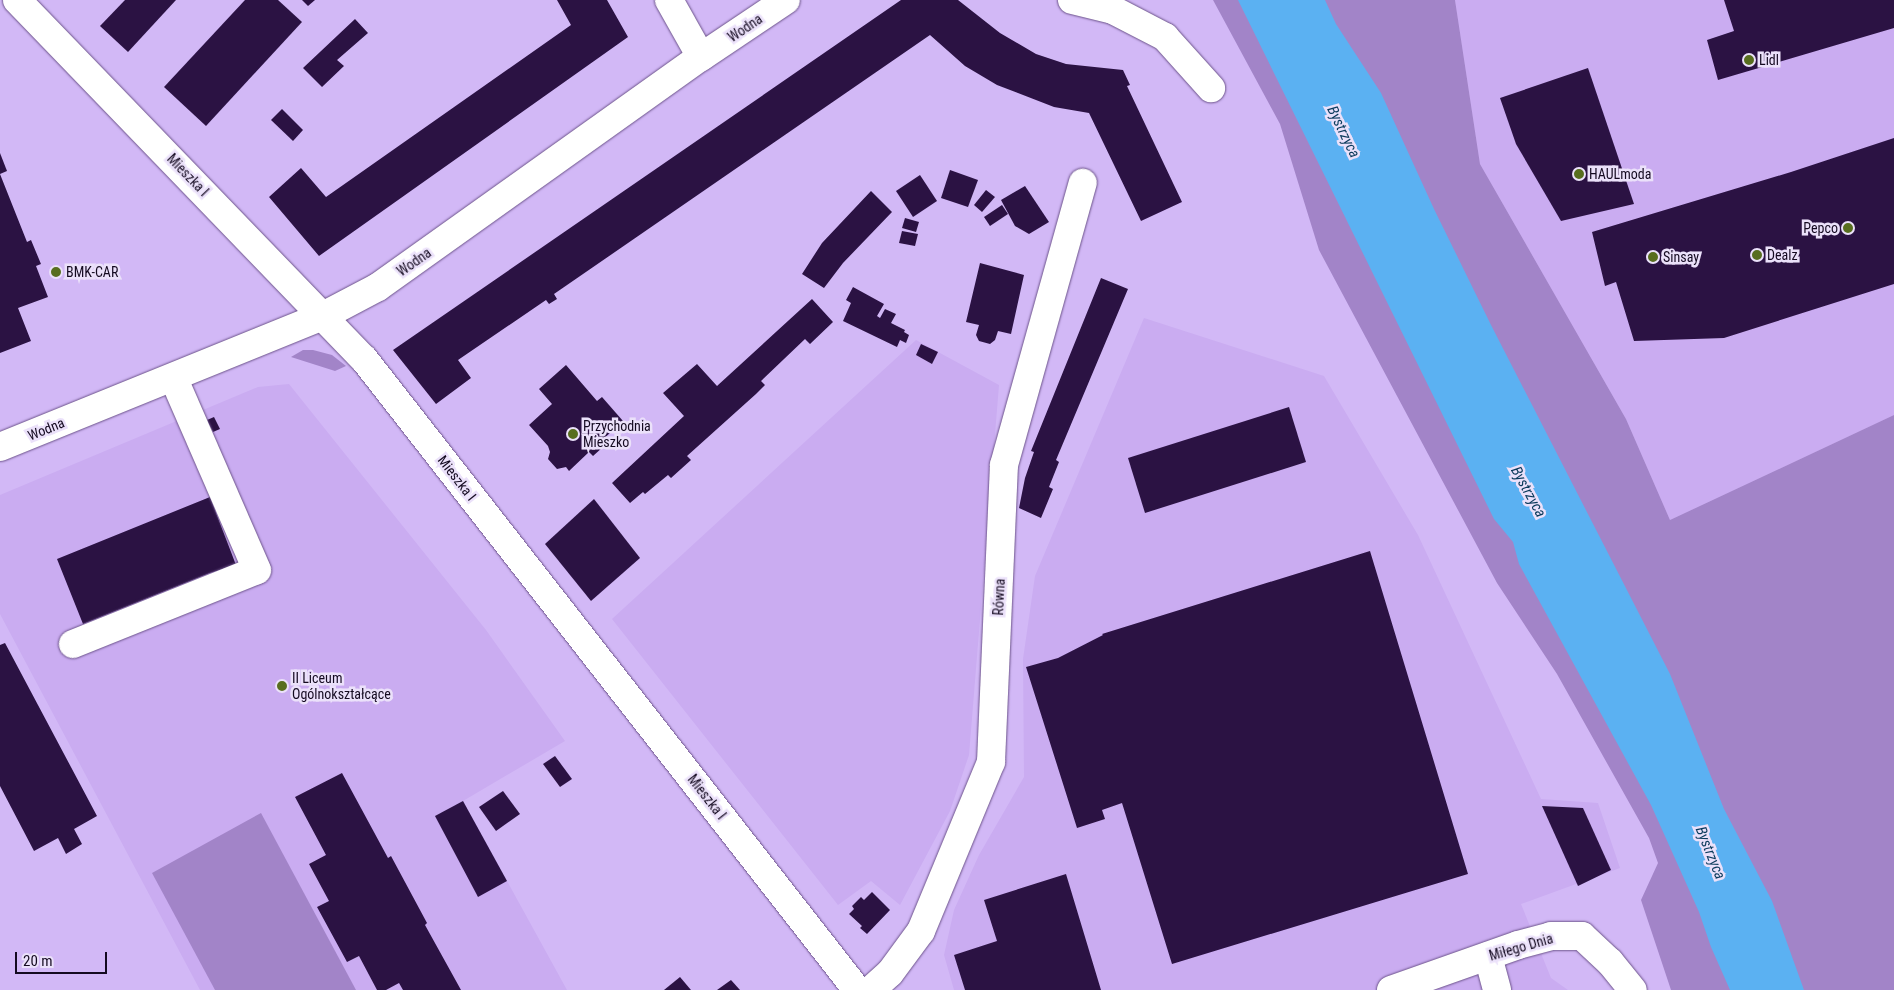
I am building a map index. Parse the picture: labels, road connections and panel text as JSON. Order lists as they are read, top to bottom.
{
  "streets": {
    "street": [
      "Wodna",
      "Mieszka I",
      "Równa",
      "Miłego Dnia"
    ]
  },
  "crossings": [
    ["Wodna", "Mieszka I"]
  ],
  "water": ["Bystrzyca"],
  "places": [
    "Lidl",
    "HAULmoda",
    "Pepco",
    "Dealz",
    "Sinsay",
    "BMK-CAR",
    "Przychodnia Mieszko",
    "II Liceum Ogólnokształcące"
  ],
  "scale_bar": "20 m"
}
